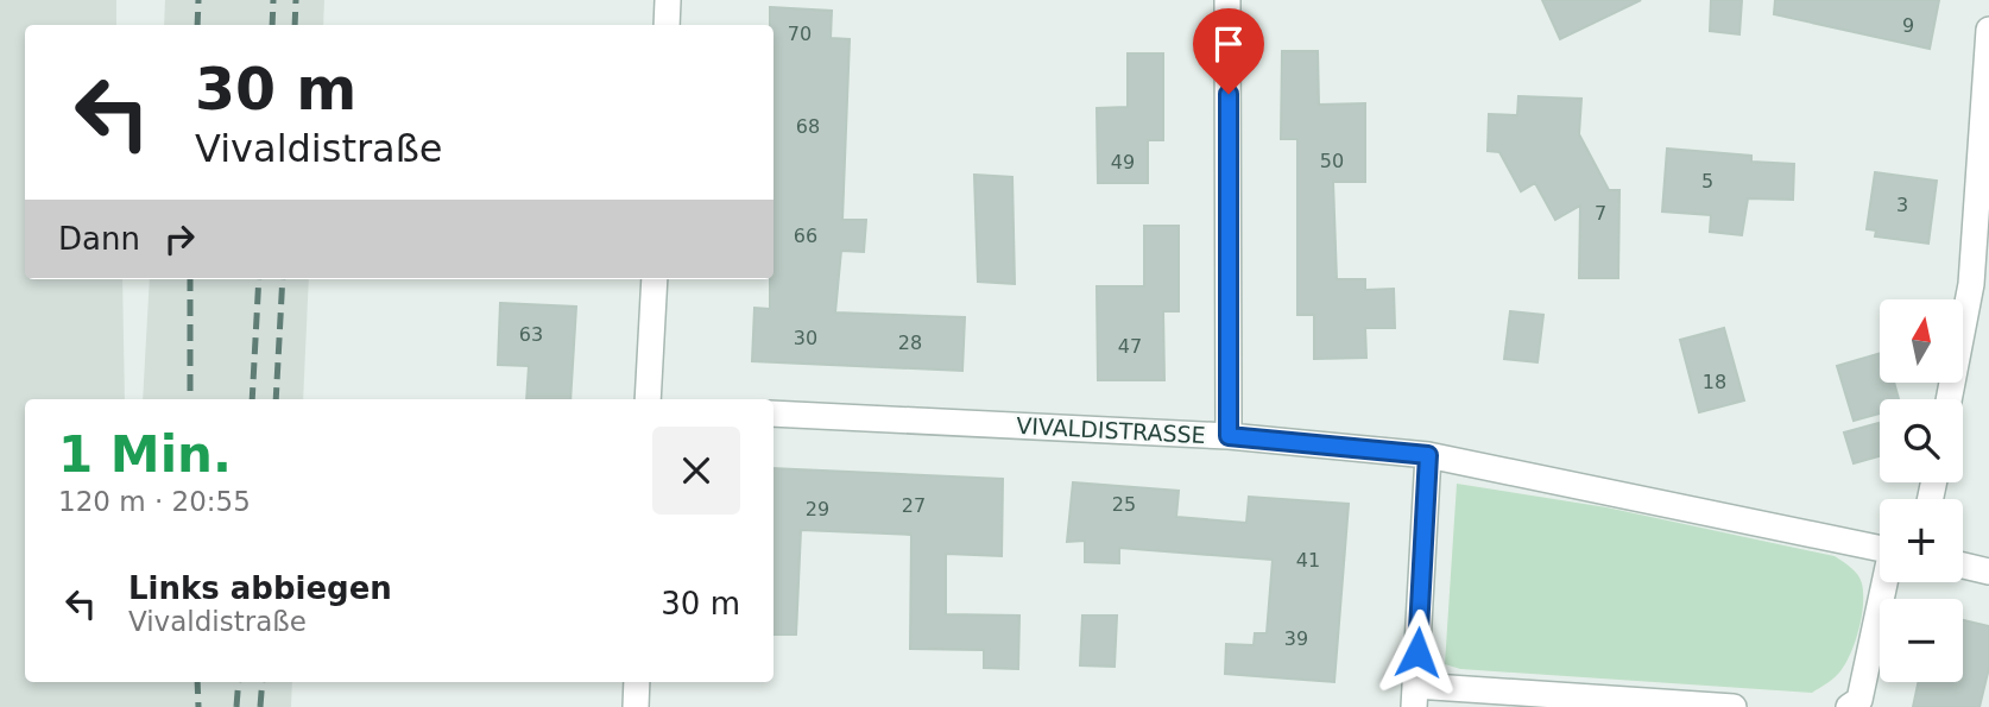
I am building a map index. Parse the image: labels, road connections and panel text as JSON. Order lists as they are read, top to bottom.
{
  "streets": {
    "street": ["VIVALDISTRASSE"]
  },
  "house_numbers": [
    "9",
    "70",
    "68",
    "50",
    "49",
    "5",
    "3",
    "7",
    "66",
    "63",
    "30",
    "28",
    "47",
    "18",
    "25",
    "27",
    "29",
    "41",
    "39"
  ],
  "north": "top",
  "page": {
    "turn": ["30 m", "Vivaldistraße"],
    "then": "Dann",
    "map_buttons": ["+", "−"],
    "heading": ["1 Min.", "120 m · 20:55"],
    "list": [
      {
        "name": "Links abbiegen",
        "note": "Vivaldistraße",
        "value": "30 m"
      }
    ]
  }
}
